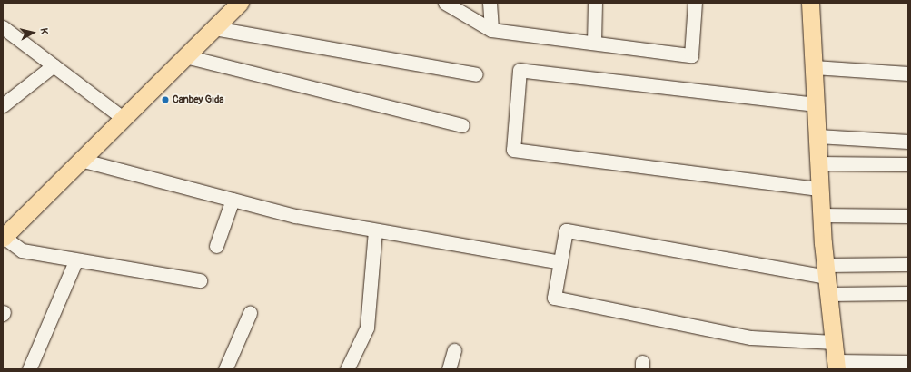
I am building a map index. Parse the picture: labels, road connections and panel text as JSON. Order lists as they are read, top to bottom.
{
  "places": ["Canbey Gıda"],
  "north": "right"
}
